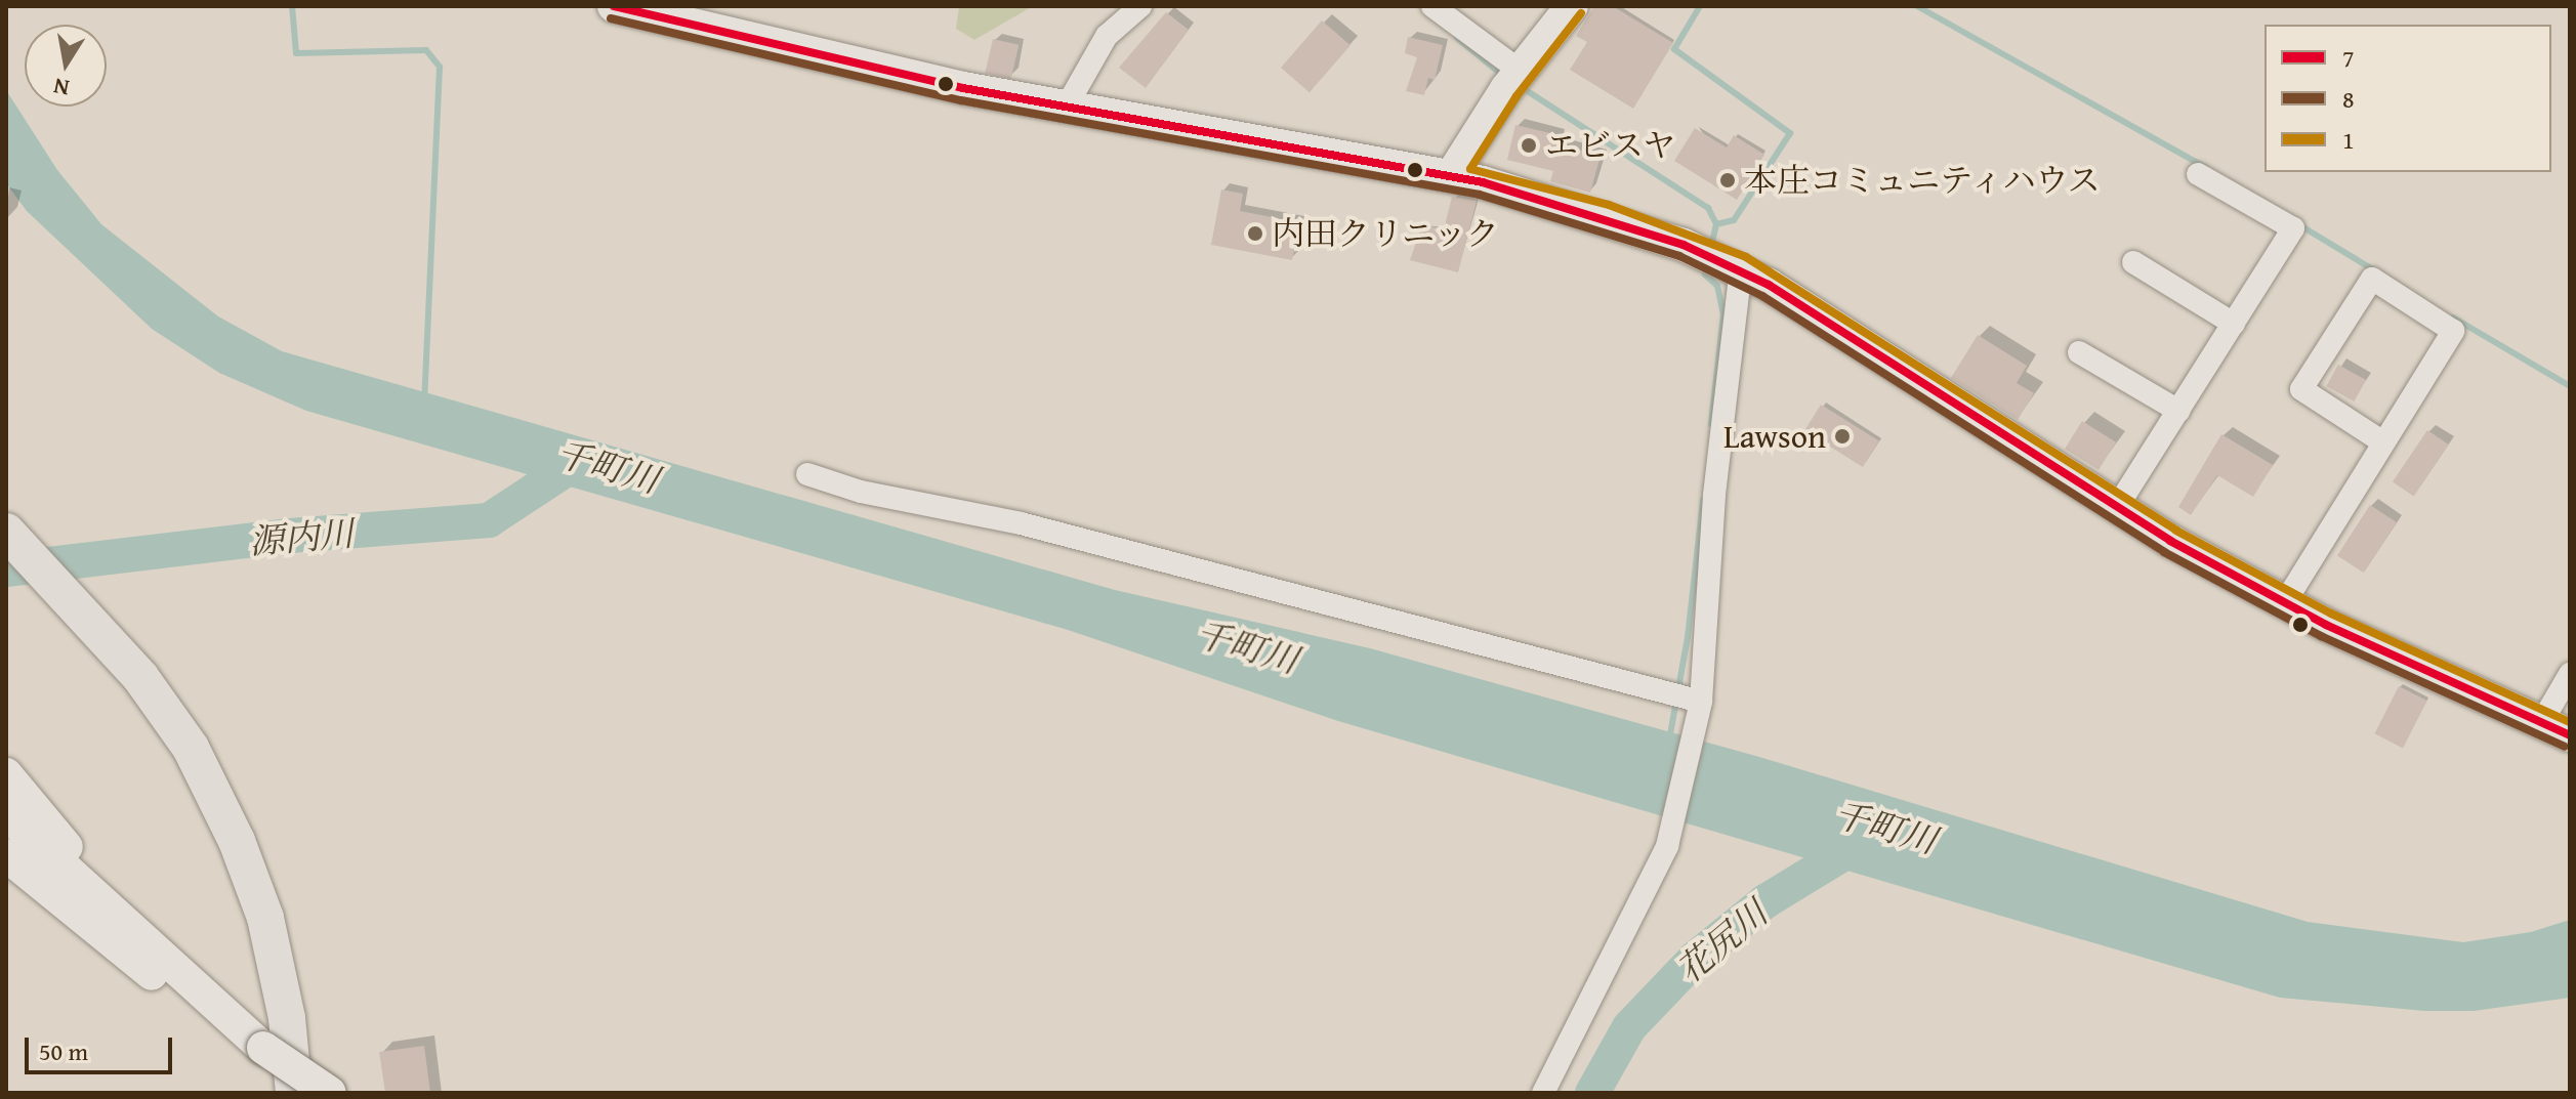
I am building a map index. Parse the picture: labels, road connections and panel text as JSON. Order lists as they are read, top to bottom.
{
  "water": ["千町川", "源内川", "花尻川"],
  "places": [
    "エビスヤ",
    "本庄コミュニティハウス",
    "内田クリニック",
    "Lawson"
  ],
  "lines": ["transit line 7", "transit line 1", "transit line 8"],
  "legend": ["7", "8", "1"],
  "scale_bar": "50 m",
  "north": "bottom"
}
